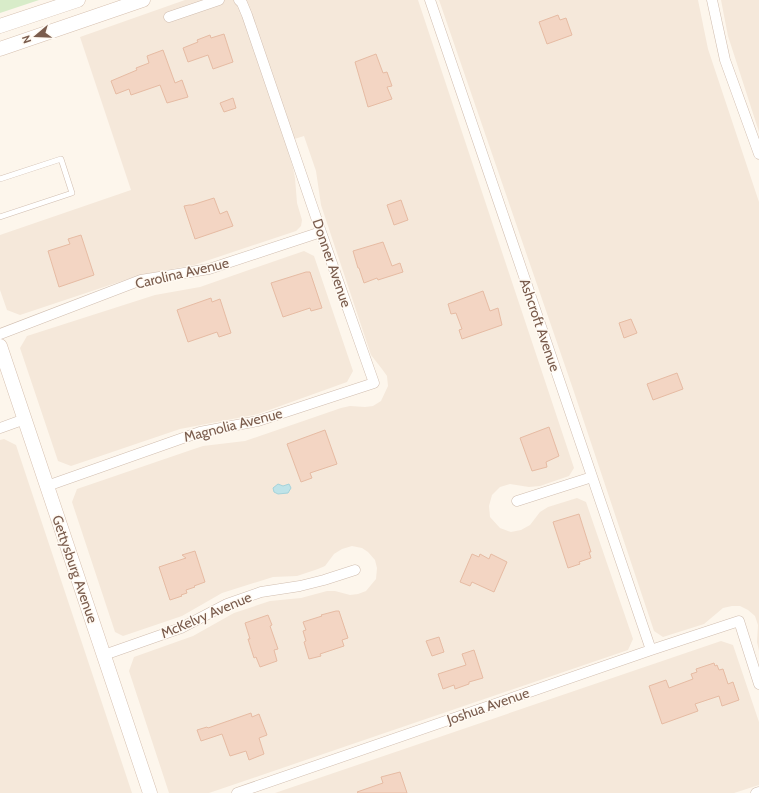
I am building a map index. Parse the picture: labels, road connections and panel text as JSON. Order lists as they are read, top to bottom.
{
  "streets": {
    "street": [
      "Donner Avenue",
      "Carolina Avenue",
      "Ashcroft Avenue",
      "Magnolia Avenue",
      "Gettysburg Avenue",
      "McKelvy Avenue",
      "Joshua Avenue"
    ]
  },
  "crossings": [
    ["Donner Avenue", "Carolina Avenue"],
    ["Donner Avenue", "Magnolia Avenue"],
    ["Ashcroft Avenue", "Joshua Avenue"],
    ["Magnolia Avenue", "Gettysburg Avenue"],
    ["Gettysburg Avenue", "McKelvy Avenue"]
  ],
  "north": "left"
}
